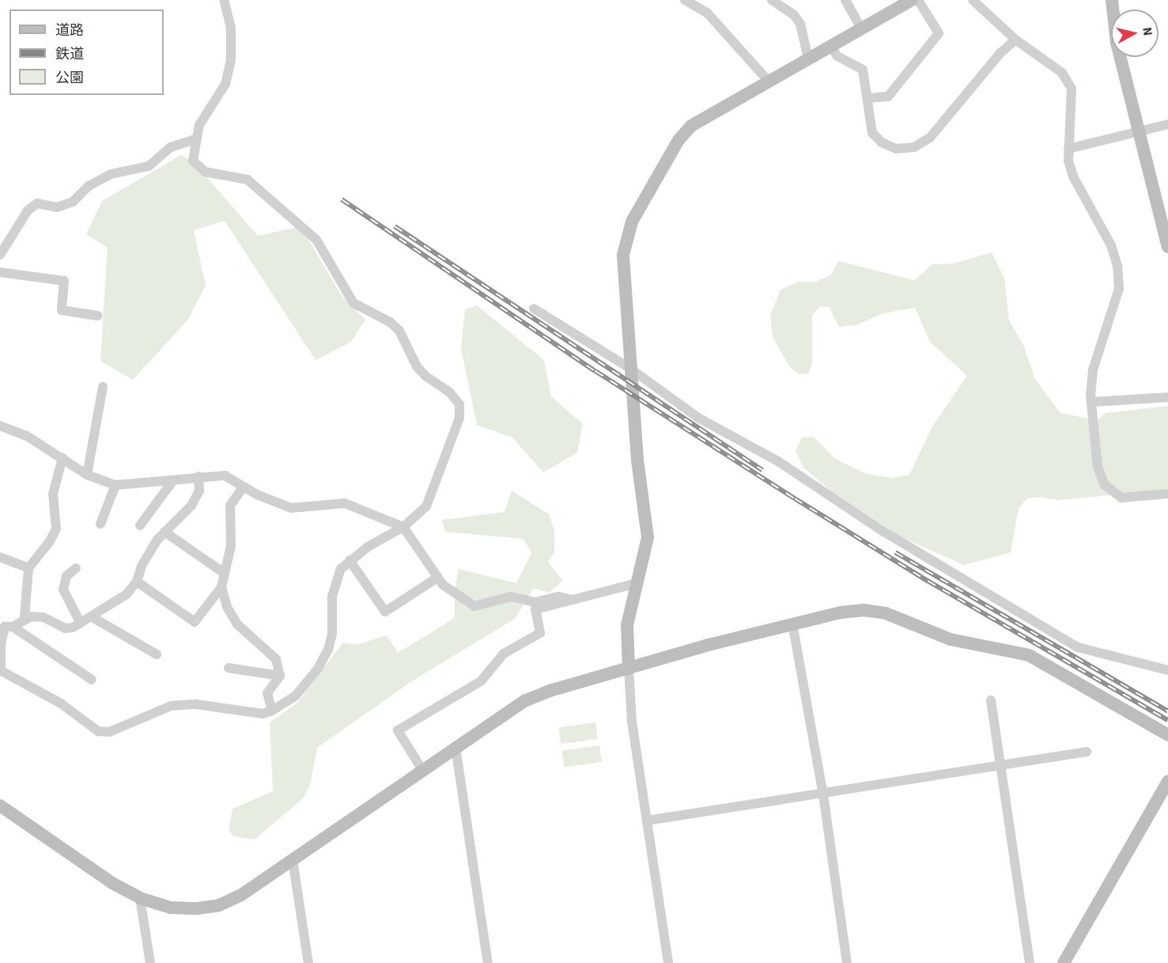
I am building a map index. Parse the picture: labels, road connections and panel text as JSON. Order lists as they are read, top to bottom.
{
  "legend": ["道路", "鉄道", "公園"],
  "north": "right"
}
